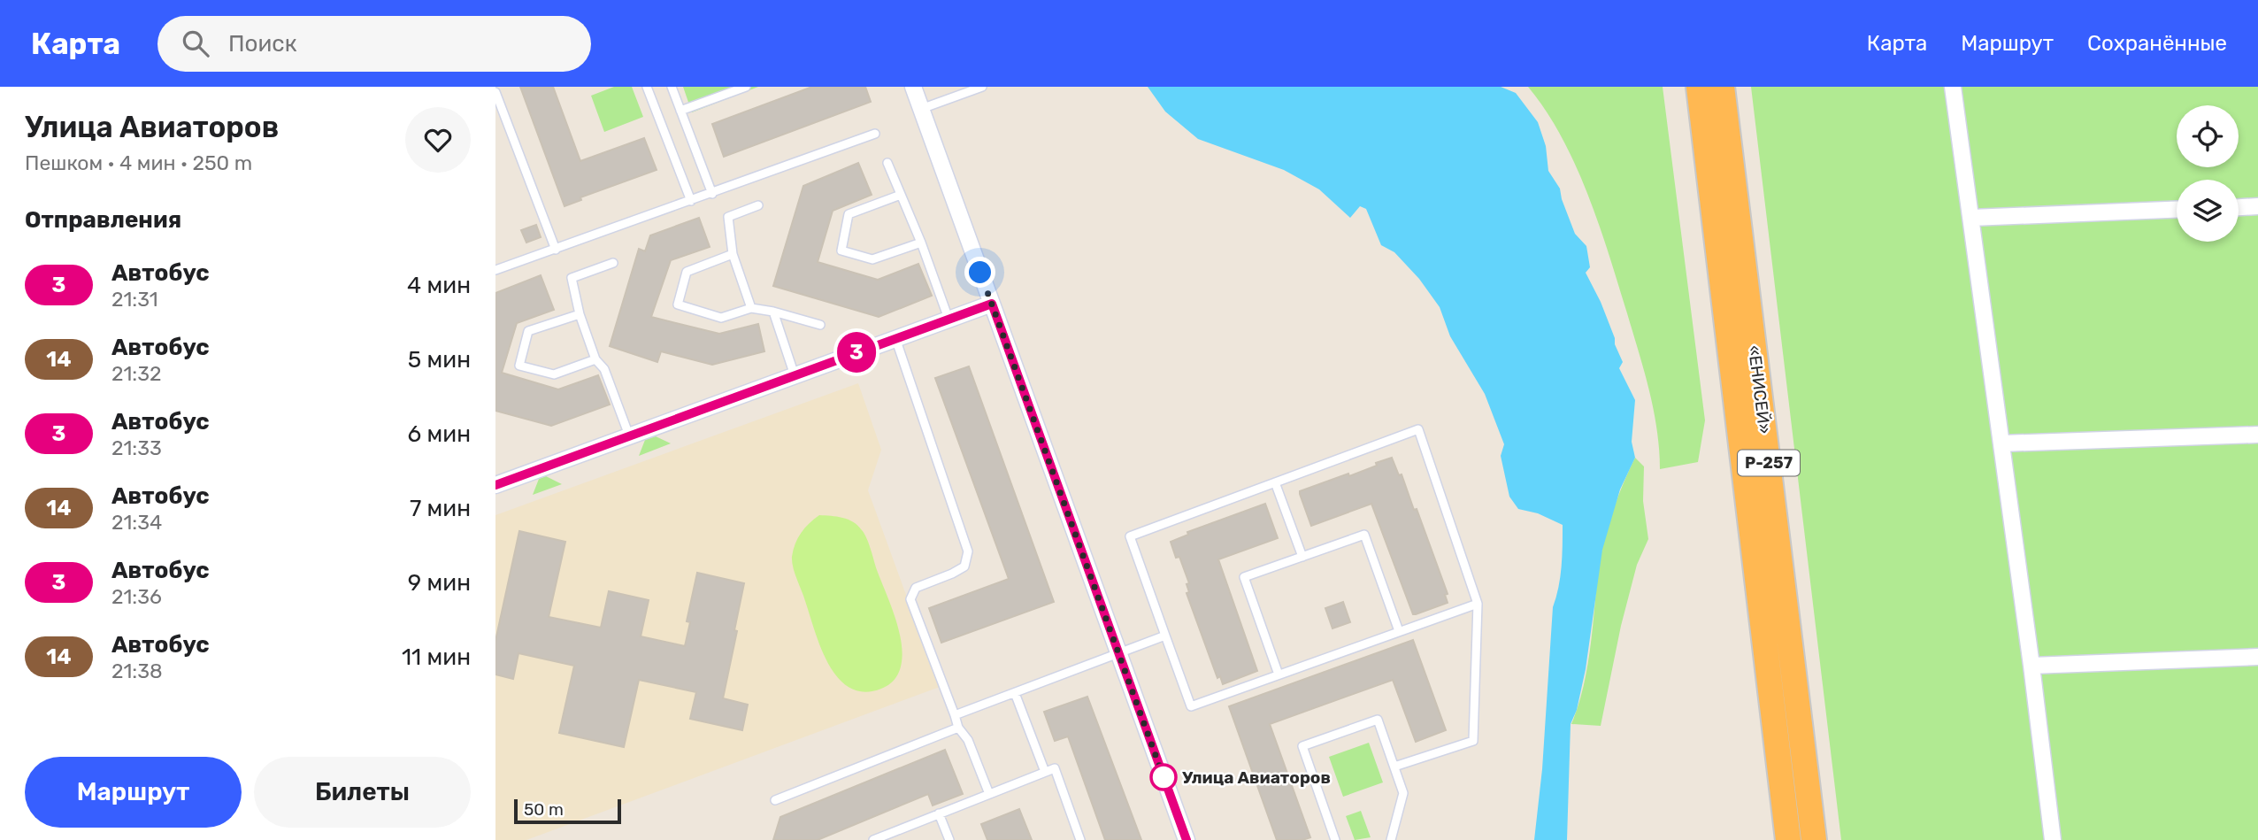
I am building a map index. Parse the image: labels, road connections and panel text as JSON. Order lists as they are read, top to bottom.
{
  "streets": {
    "highway": ["«ЕНИСЕЙ»", "Р-257"]
  },
  "places": ["Улица Авиаторов"],
  "lines": ["bus line 3"],
  "scale_bar": "50 m",
  "page": {
    "header": "Карта",
    "search": "Поиск",
    "nav": ["Карта", "Маршрут", "Сохранённые"],
    "heading": [
      ["Улица Авиаторов", "Пешком · 4 мин · 250 m"],
      "Отправления"
    ],
    "on_map": "3",
    "list": [
      {
        "mark": "3",
        "name": "Автобус",
        "note": "21:31",
        "value": "4 мин"
      },
      {
        "mark": "14",
        "name": "Автобус",
        "note": "21:32",
        "value": "5 мин"
      },
      {
        "mark": "3",
        "name": "Автобус",
        "note": "21:33",
        "value": "6 мин"
      },
      {
        "mark": "14",
        "name": "Автобус",
        "note": "21:34",
        "value": "7 мин"
      },
      {
        "mark": "3",
        "name": "Автобус",
        "note": "21:36",
        "value": "9 мин"
      },
      {
        "mark": "14",
        "name": "Автобус",
        "note": "21:38",
        "value": "11 мин"
      }
    ],
    "buttons": ["Маршрут", "Билеты"],
    "scale": "50 m"
  }
}
